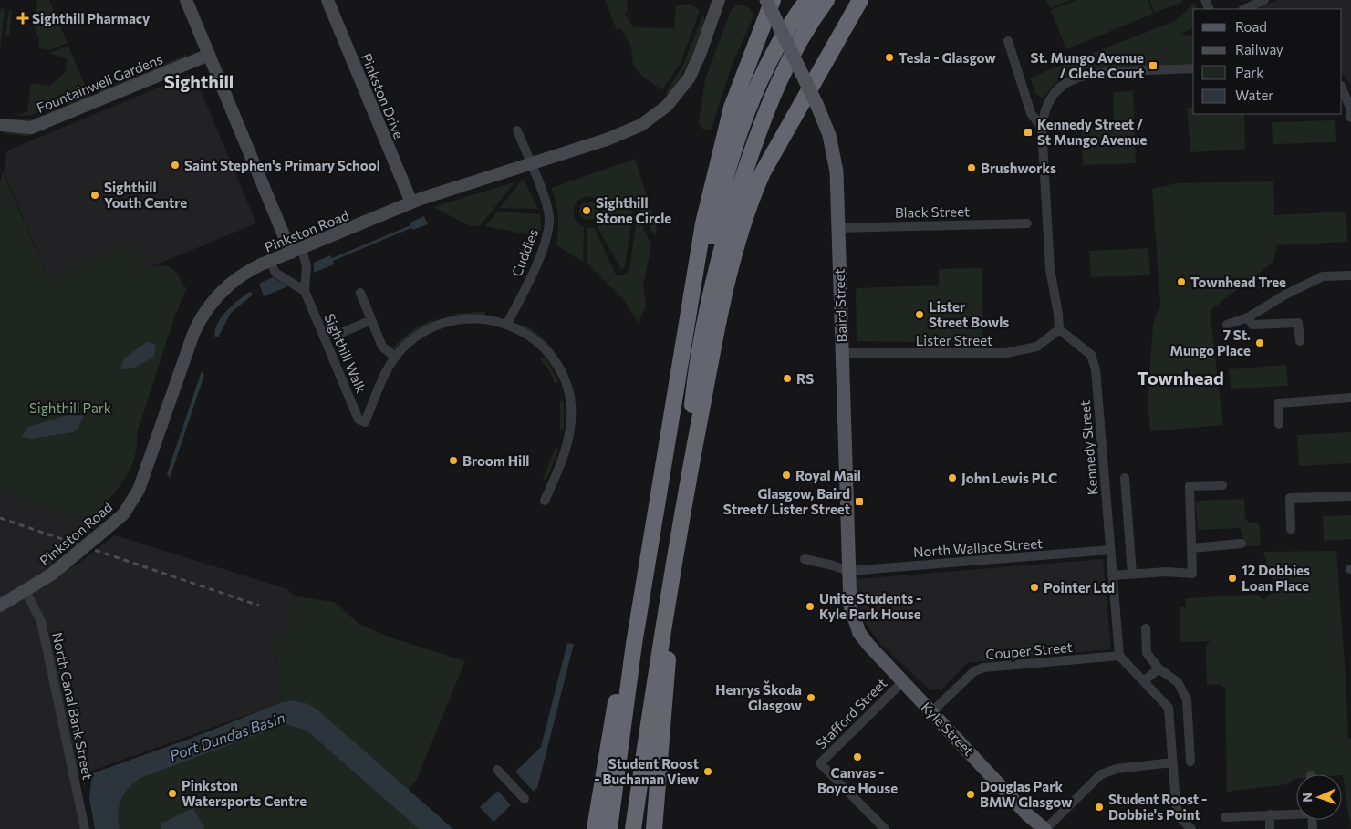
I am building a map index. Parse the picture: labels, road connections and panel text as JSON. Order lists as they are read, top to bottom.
{
  "streets": {
    "main road": ["Baird Street", "Kyle Street"],
    "street": [
      "Fountainwell Gardens",
      "Pinkston Drive",
      "Black Street",
      "Pinkston Road",
      "Cuddies",
      "Lister Street",
      "Sighthill Walk",
      "Kennedy Street",
      "North Wallace Street",
      "Couper Street",
      "North Canal Bank Street",
      "Stafford Street"
    ]
  },
  "crossings": [
    ["Pinkston Drive", "Pinkston Road"],
    ["Black Street", "Baird Street"],
    ["Pinkston Road", "Cuddies"],
    ["Pinkston Road", "Sighthill Walk"],
    ["Pinkston Road", "North Canal Bank Street"],
    ["Baird Street", "Lister Street"],
    ["Baird Street", "North Wallace Street"],
    ["Baird Street", "Kyle Street"],
    ["Lister Street", "Kennedy Street"],
    ["Kennedy Street", "North Wallace Street"],
    ["Kennedy Street", "Couper Street"],
    ["Couper Street", "Kyle Street"],
    ["Stafford Street", "Kyle Street"]
  ],
  "districts": ["Sighthill", "Townhead"],
  "water": ["Port Dundas Basin"],
  "parks": ["Sighthill Park"],
  "places": {
    "health": ["Sighthill Pharmacy"],
    "other": [
      "Tesla - Glasgow",
      "Saint Stephen's Primary School",
      "Brushworks",
      "Sighthill Youth Centre",
      "Sighthill Stone Circle",
      "Townhead Tree",
      "Lister Street Bowls",
      "7 St. Mungo Place",
      "RS",
      "Broom Hill",
      "Royal Mail",
      "John Lewis PLC",
      "12 Dobbies Loan Place",
      "Pointer Ltd",
      "Unite Students - Kyle Park House",
      "Henrys Škoda Glasgow",
      "Canvas - Boyce House",
      "Student Roost - Buchanan View",
      "Pinkston Watersports Centre",
      "Douglas Park BMW Glasgow",
      "Student Roost - Dobbie's Point"
    ],
    "transit": ["St. Mungo Avenue / Glebe Court", "Kennedy Street / St Mungo Avenue", "Glasgow, Baird Street/ Lister Street"]
  },
  "legend": [
    "Road",
    "Railway",
    "Park",
    "Water"
  ],
  "north": "left"
}
